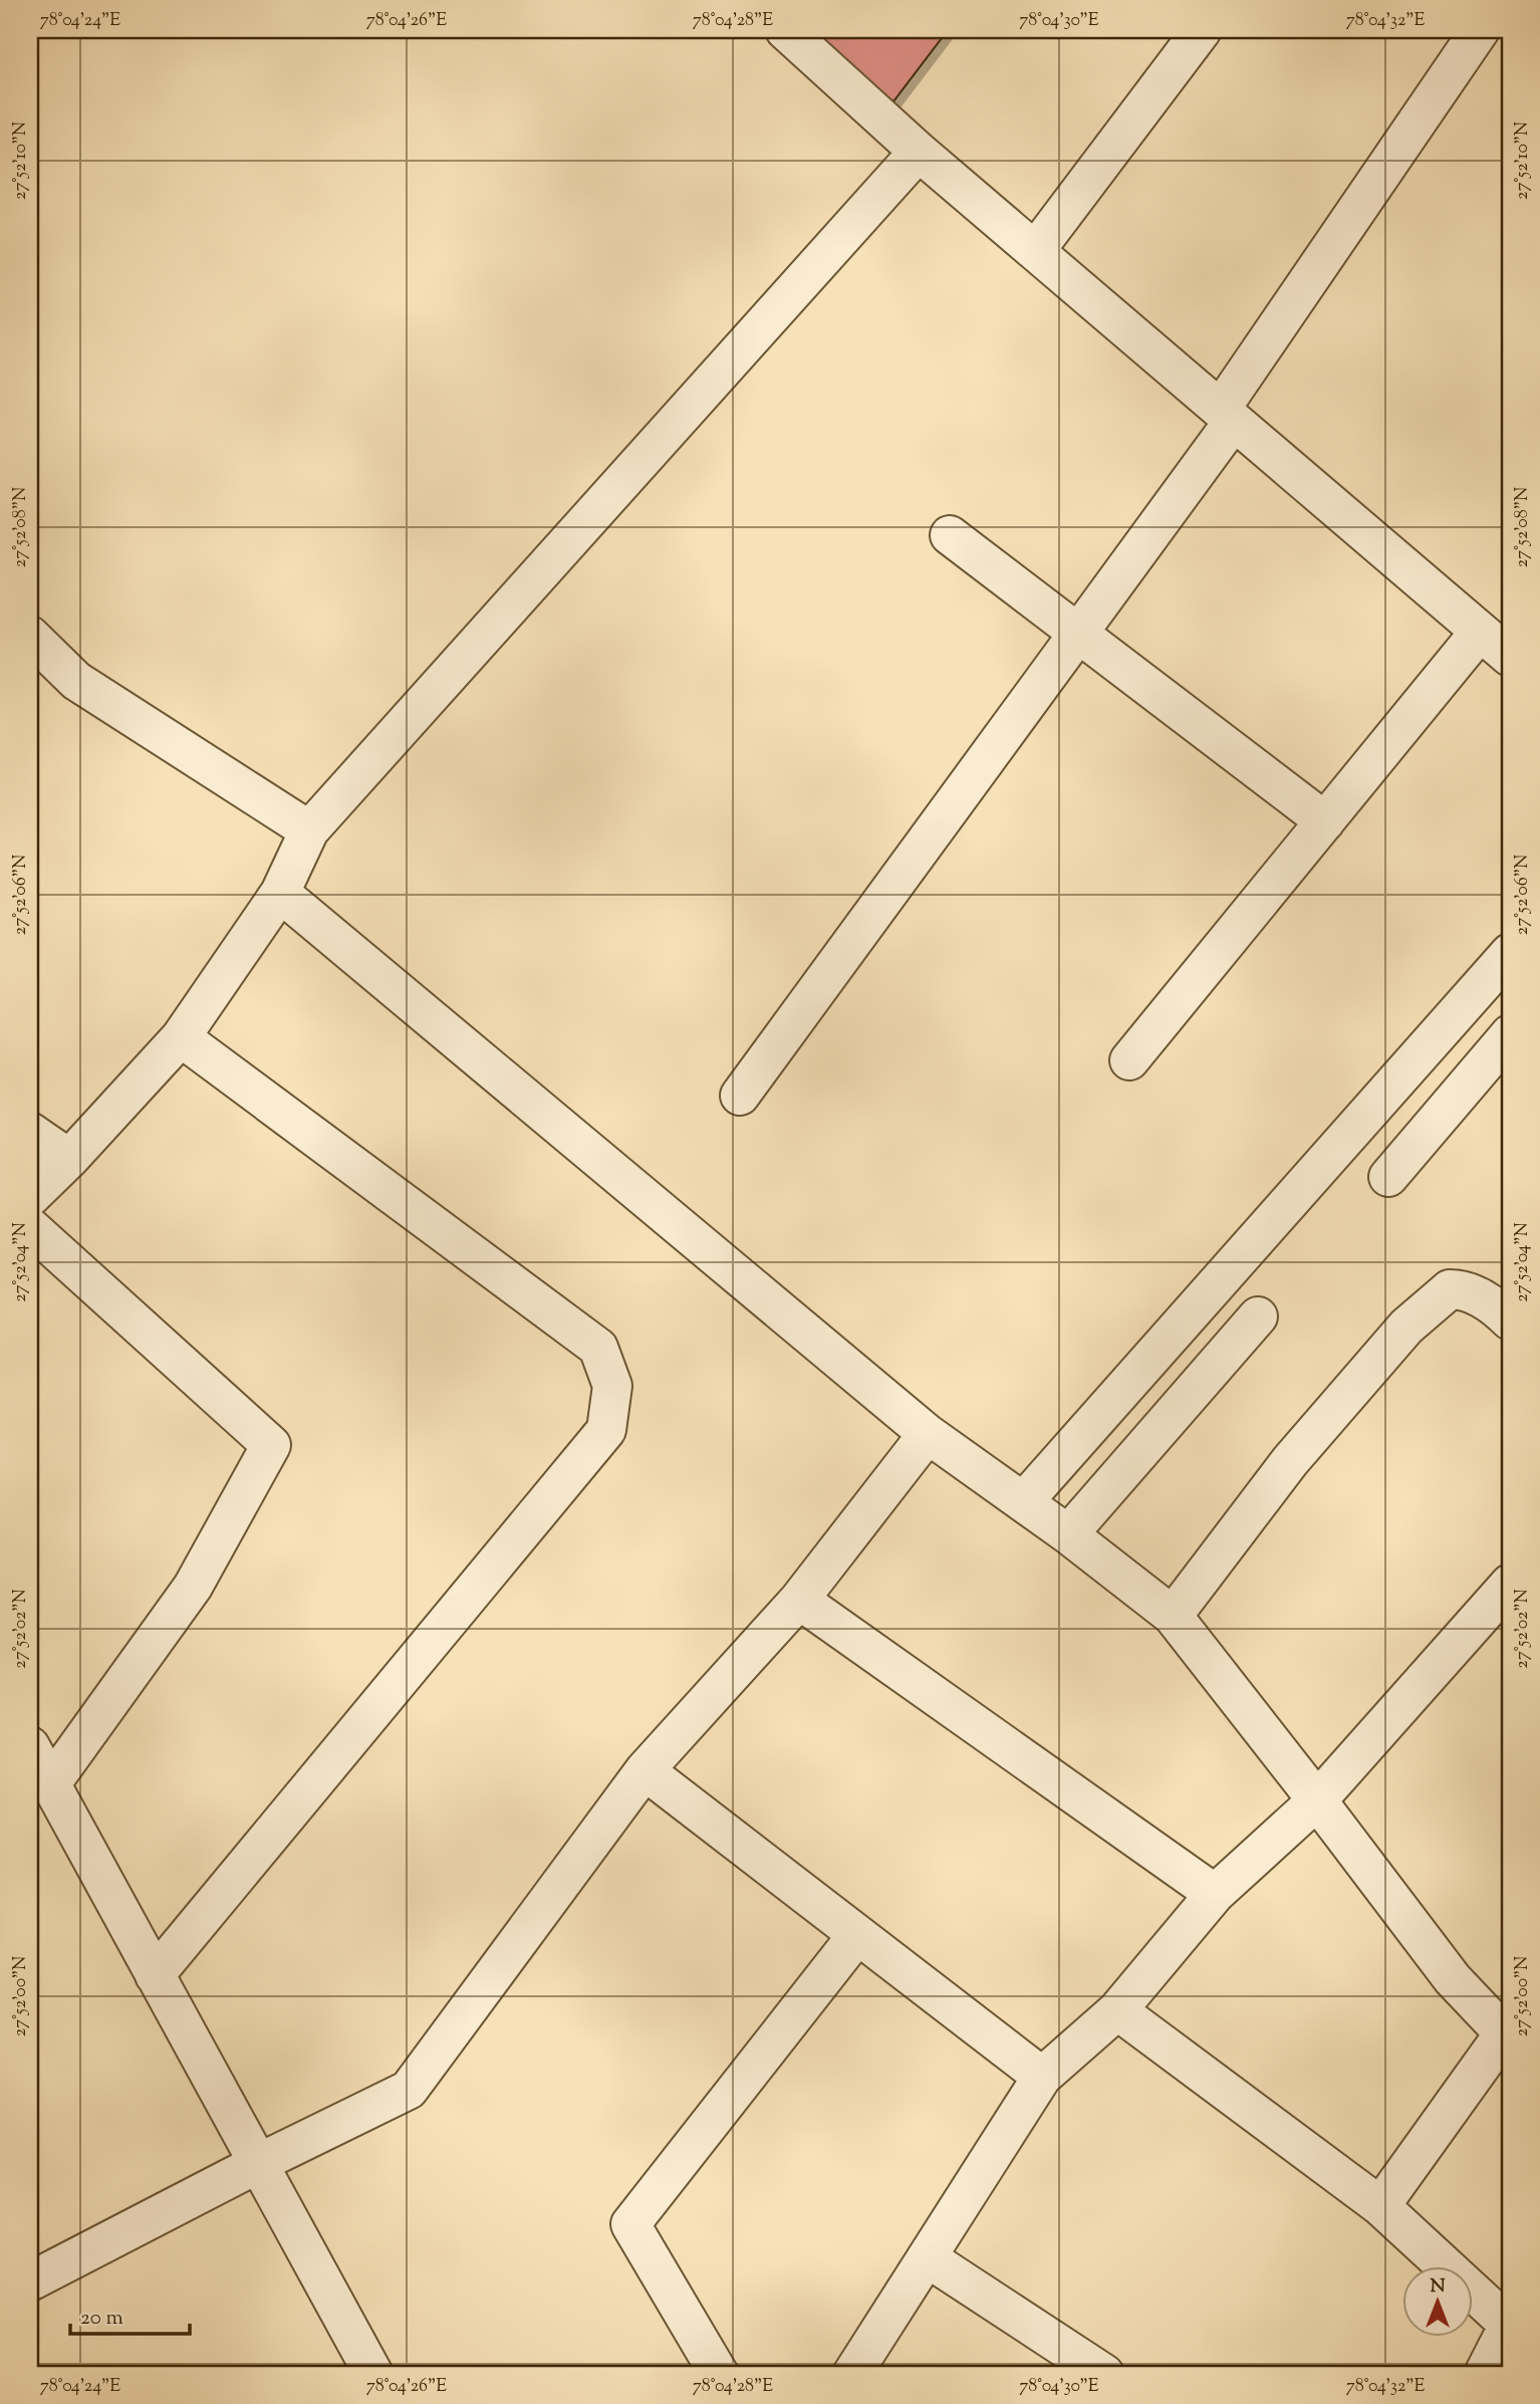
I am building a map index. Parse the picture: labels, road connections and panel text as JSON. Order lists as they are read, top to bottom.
{
  "scale_bar": "20 m",
  "north": "top",
  "coordinates": [
    "78°04'24\"E",
    "78°04'26\"E",
    "78°04'28\"E",
    "78°04'30\"E",
    "78°04'32\"E",
    "27°52'10\"N",
    "27°52'08\"N",
    "27°52'06\"N",
    "27°52'04\"N",
    "27°52'02\"N",
    "27°52'00\"N"
  ]
}
